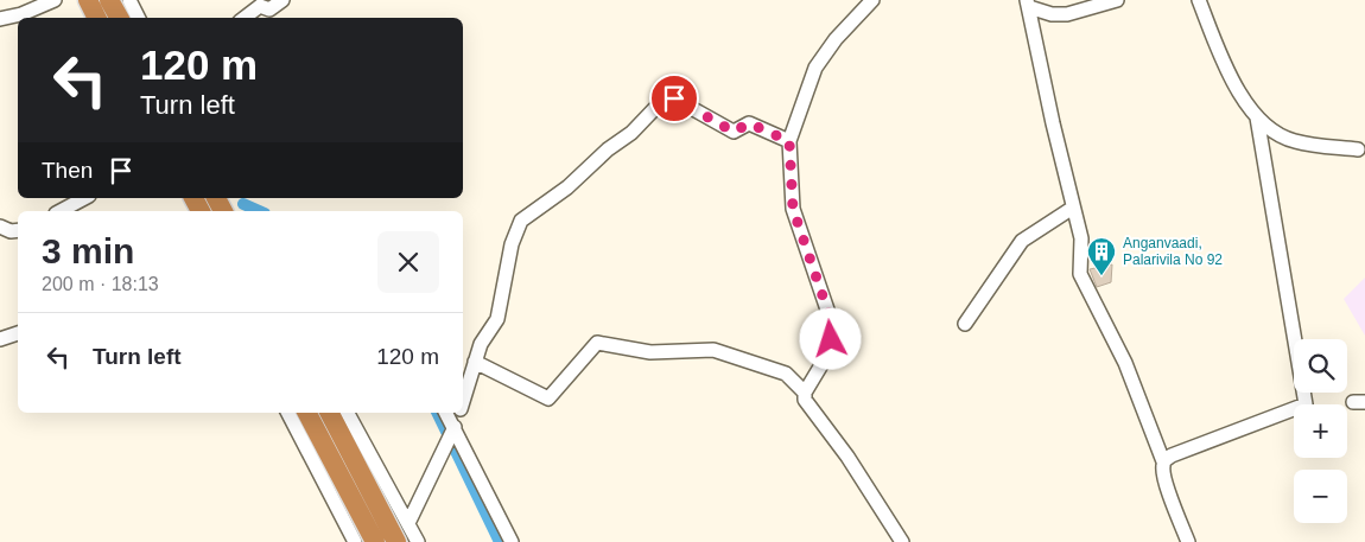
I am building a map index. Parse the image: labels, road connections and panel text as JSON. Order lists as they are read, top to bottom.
{
  "places": {
    "building": ["Anganvaadi, Palarivila No 92"]
  },
  "page": {
    "turn": ["120 m", "Turn left"],
    "then": "Then",
    "heading": ["3 min", "200 m · 18:13"],
    "list": [
      {
        "name": "Turn left",
        "value": "120 m"
      }
    ],
    "map_buttons": ["+", "−"]
  }
}
